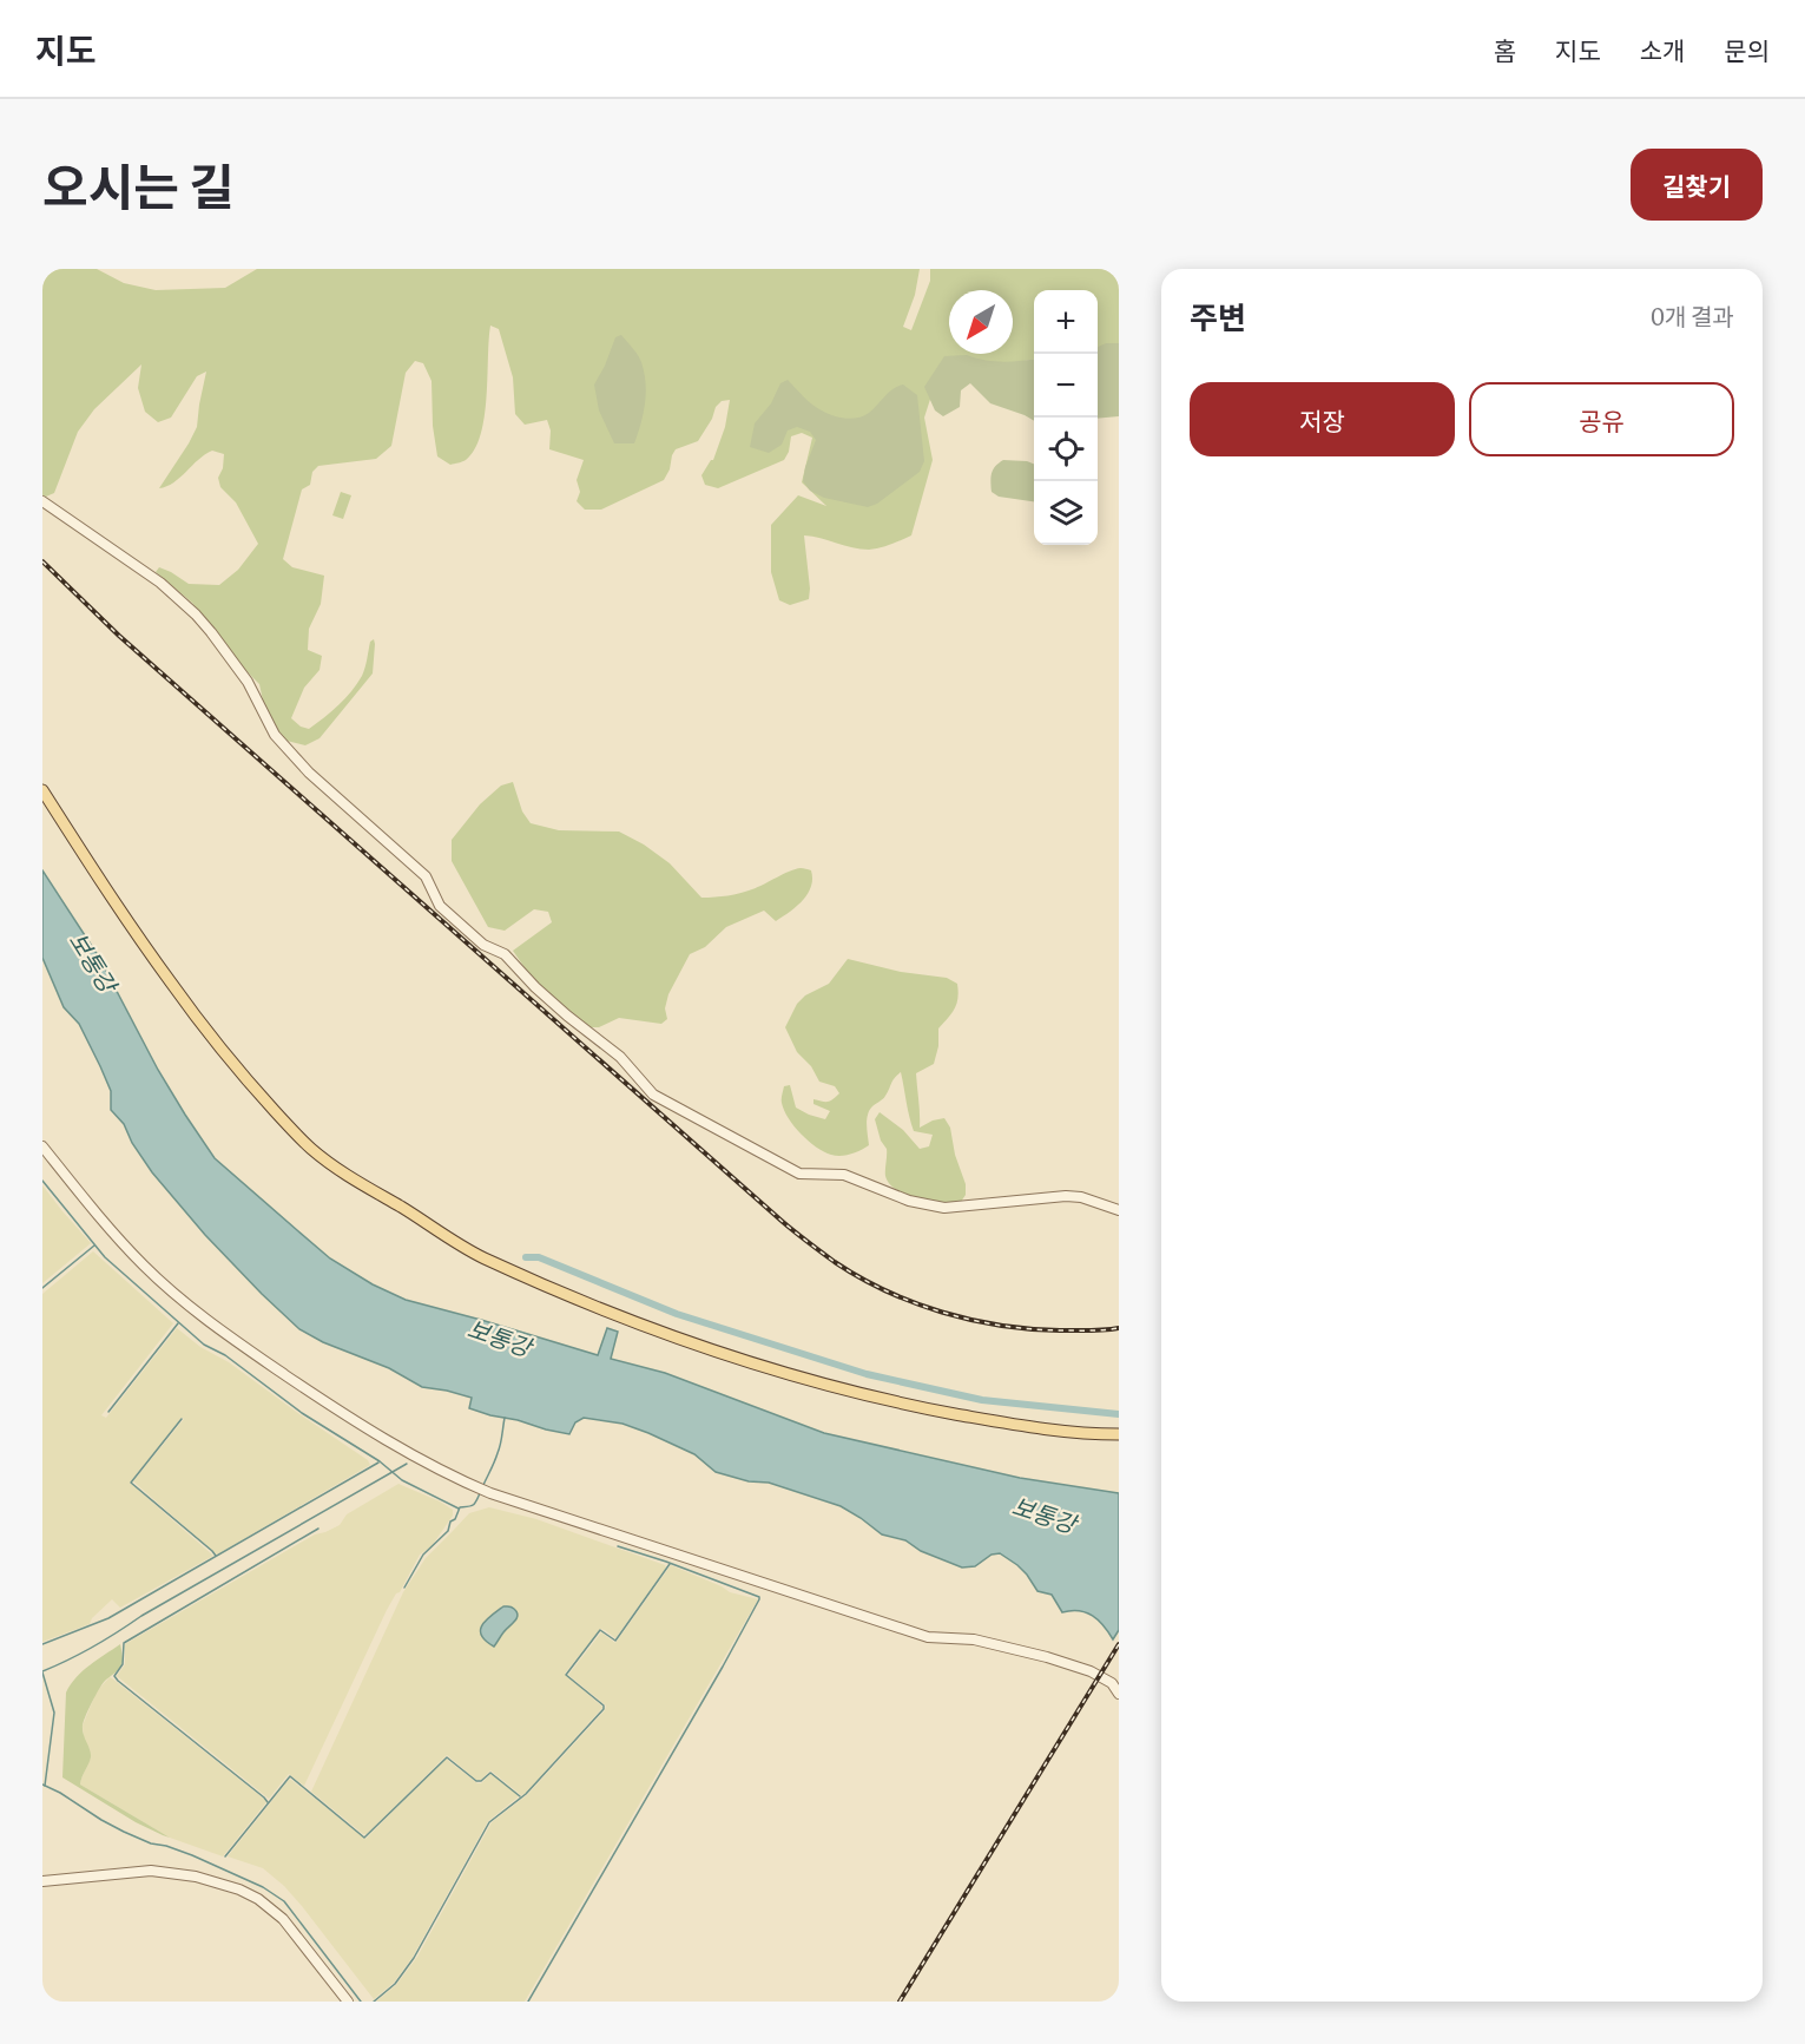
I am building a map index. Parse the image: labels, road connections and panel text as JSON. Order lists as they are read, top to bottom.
{
  "water": ["보통강"],
  "north": "bottom left",
  "page": {
    "header": "지도",
    "nav": [
      "홈",
      "지도",
      "소개",
      "문의"
    ],
    "title": "오시는 길",
    "buttons": [
      "길찾기",
      ["저장", "공유"]
    ],
    "heading": ["주변", "0개 결과"],
    "map_buttons": ["+", "−"]
  }
}
